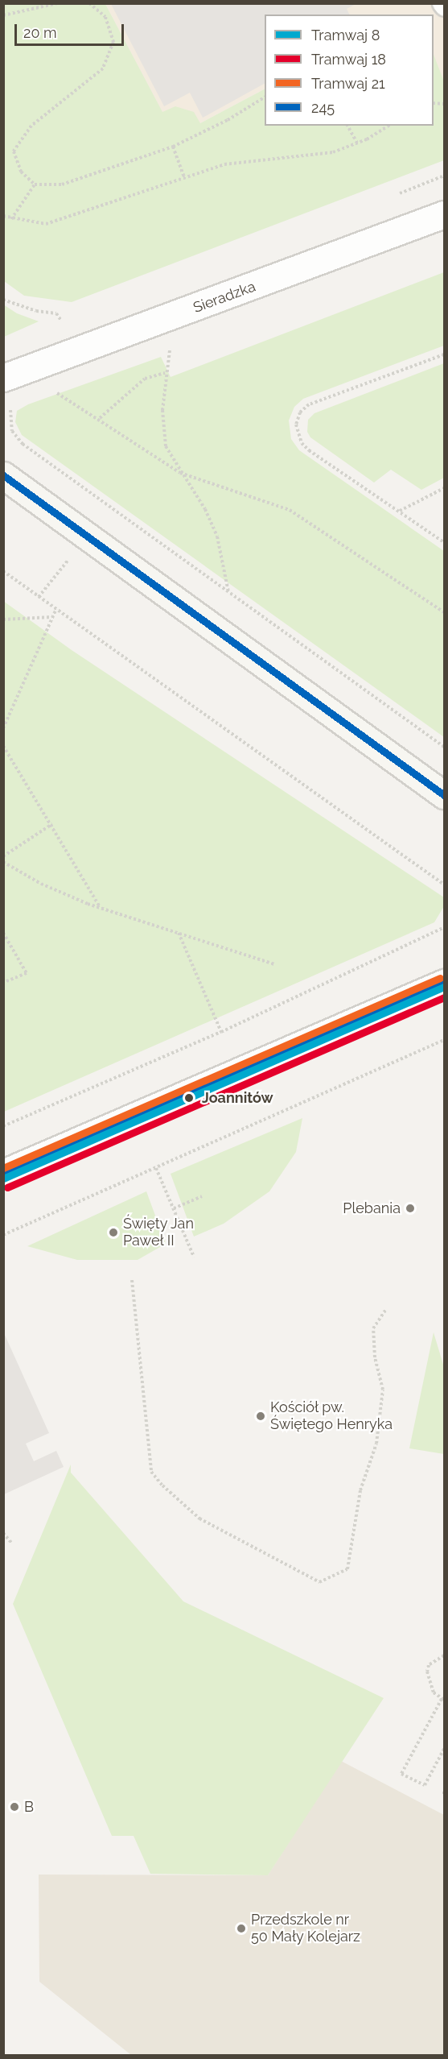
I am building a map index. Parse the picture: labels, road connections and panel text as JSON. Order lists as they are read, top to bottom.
{
  "streets": {
    "street": ["Sieradzka"]
  },
  "places": [
    "Joannitów",
    "Plebania",
    "Święty Jan Paweł II",
    "Kościół pw. Świętego Henryka",
    "B",
    "Przedszkole nr 50 Mały Kolejarz"
  ],
  "lines": [
    "transit line 245",
    "tram line 21",
    "tram line 8",
    "tram line 18"
  ],
  "legend": [
    "Tramwaj 8",
    "Tramwaj 18",
    "Tramwaj 21",
    "245"
  ],
  "scale_bar": "20 m"
}
